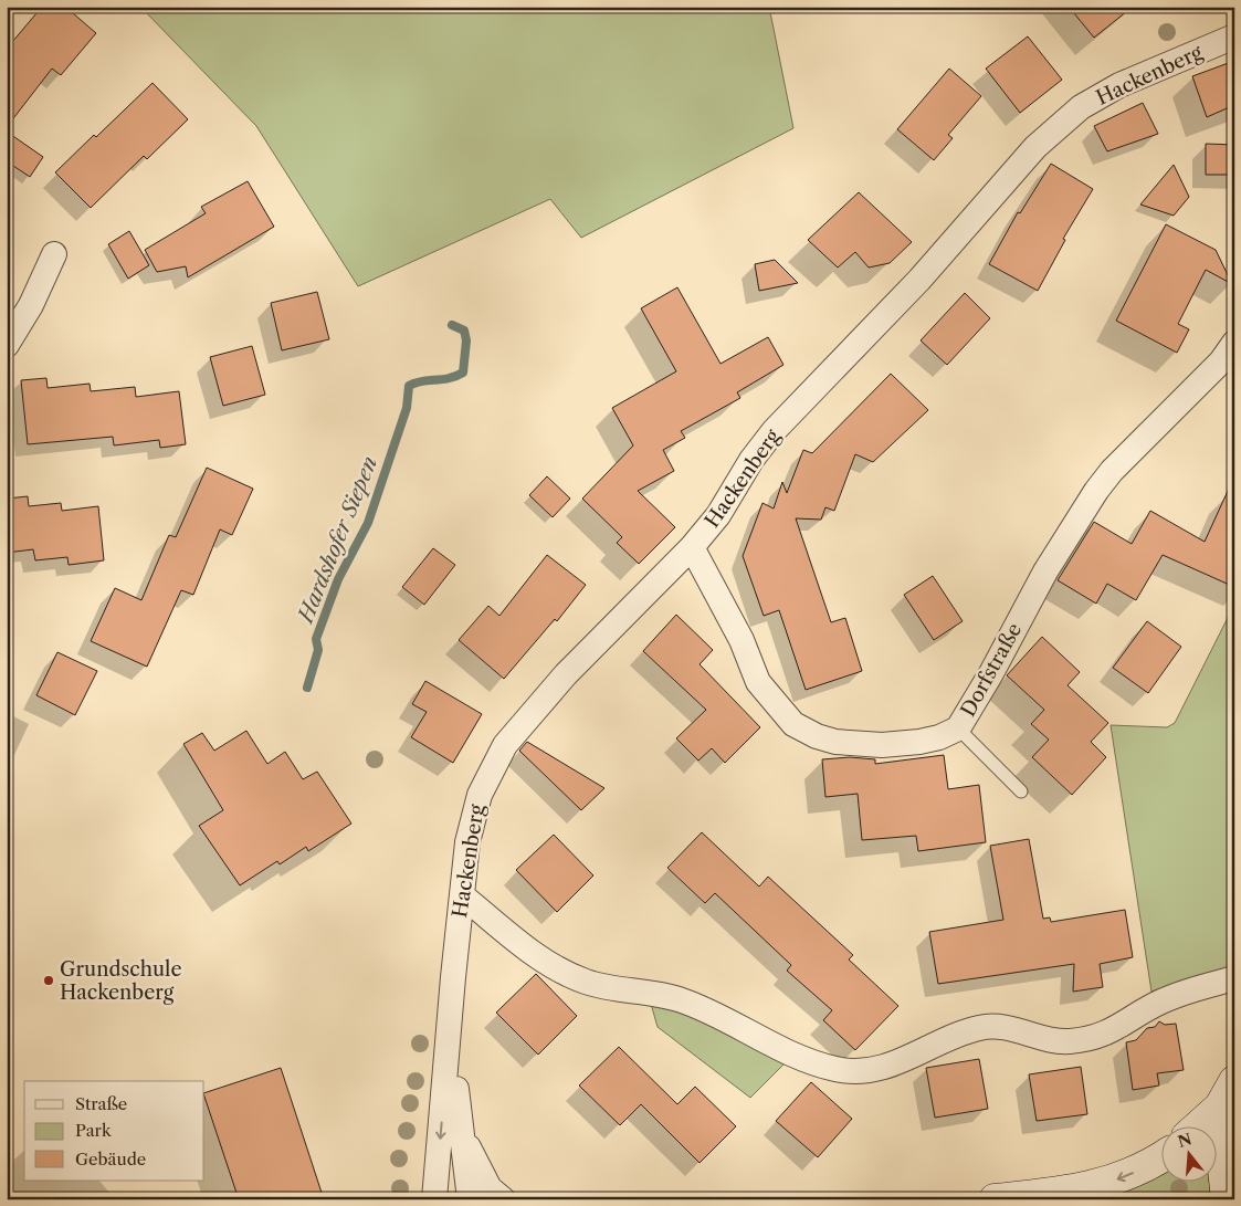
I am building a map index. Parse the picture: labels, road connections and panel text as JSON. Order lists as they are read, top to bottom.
{
  "streets": {
    "street": ["Hackenberg", "Dorfstraße"]
  },
  "crossings": [
    ["Hackenberg", "Dorfstraße"]
  ],
  "water": ["Hardshofer Siepen"],
  "places": ["Grundschule Hackenberg"],
  "legend": ["Straße", "Park", "Gebäude"],
  "north": "top"
}
